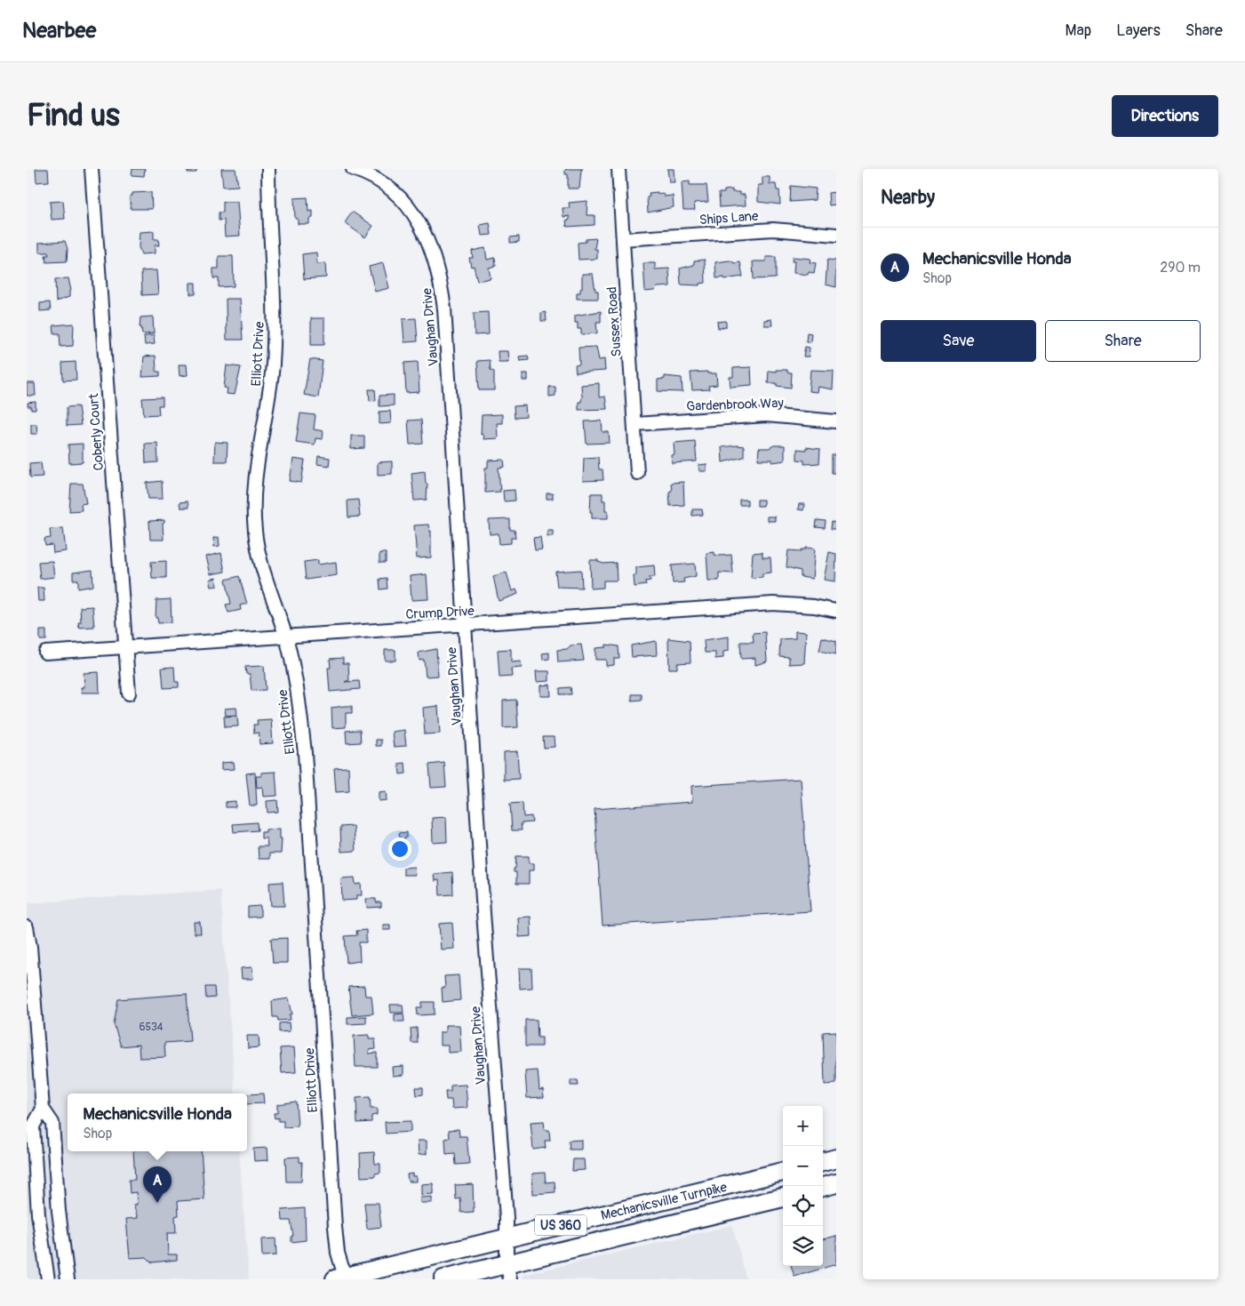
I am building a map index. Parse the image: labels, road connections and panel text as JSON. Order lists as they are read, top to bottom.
{
  "streets": {
    "highway": ["Mechanicsville Turnpike", "US 360"],
    "street": [
      "Ships Lane",
      "Sussex Road",
      "Vaughan Drive",
      "Elliott Drive",
      "Gardenbrook Way",
      "Coberly Court",
      "Crump Drive"
    ]
  },
  "crossings": [
    ["Ships Lane", "Sussex Road"],
    ["Sussex Road", "Gardenbrook Way"],
    ["Vaughan Drive", "Crump Drive"],
    ["Vaughan Drive", "Mechanicsville Turnpike"],
    ["Elliott Drive", "Crump Drive"],
    ["Elliott Drive", "Mechanicsville Turnpike"],
    ["Coberly Court", "Crump Drive"]
  ],
  "house_numbers": ["6534"],
  "page": {
    "header": "Nearbee",
    "nav": ["Map", "Layers", "Share"],
    "buttons": [
      "Directions",
      ["Save", "Share"]
    ],
    "title": "Find us",
    "heading": "Nearby",
    "list": [
      {
        "mark": "A",
        "name": "Mechanicsville Honda",
        "note": "Shop",
        "value": "290 m"
      }
    ],
    "popup": ["Mechanicsville Honda", "Shop"],
    "map_buttons": ["+", "−"],
    "pins": "A"
  }
}
